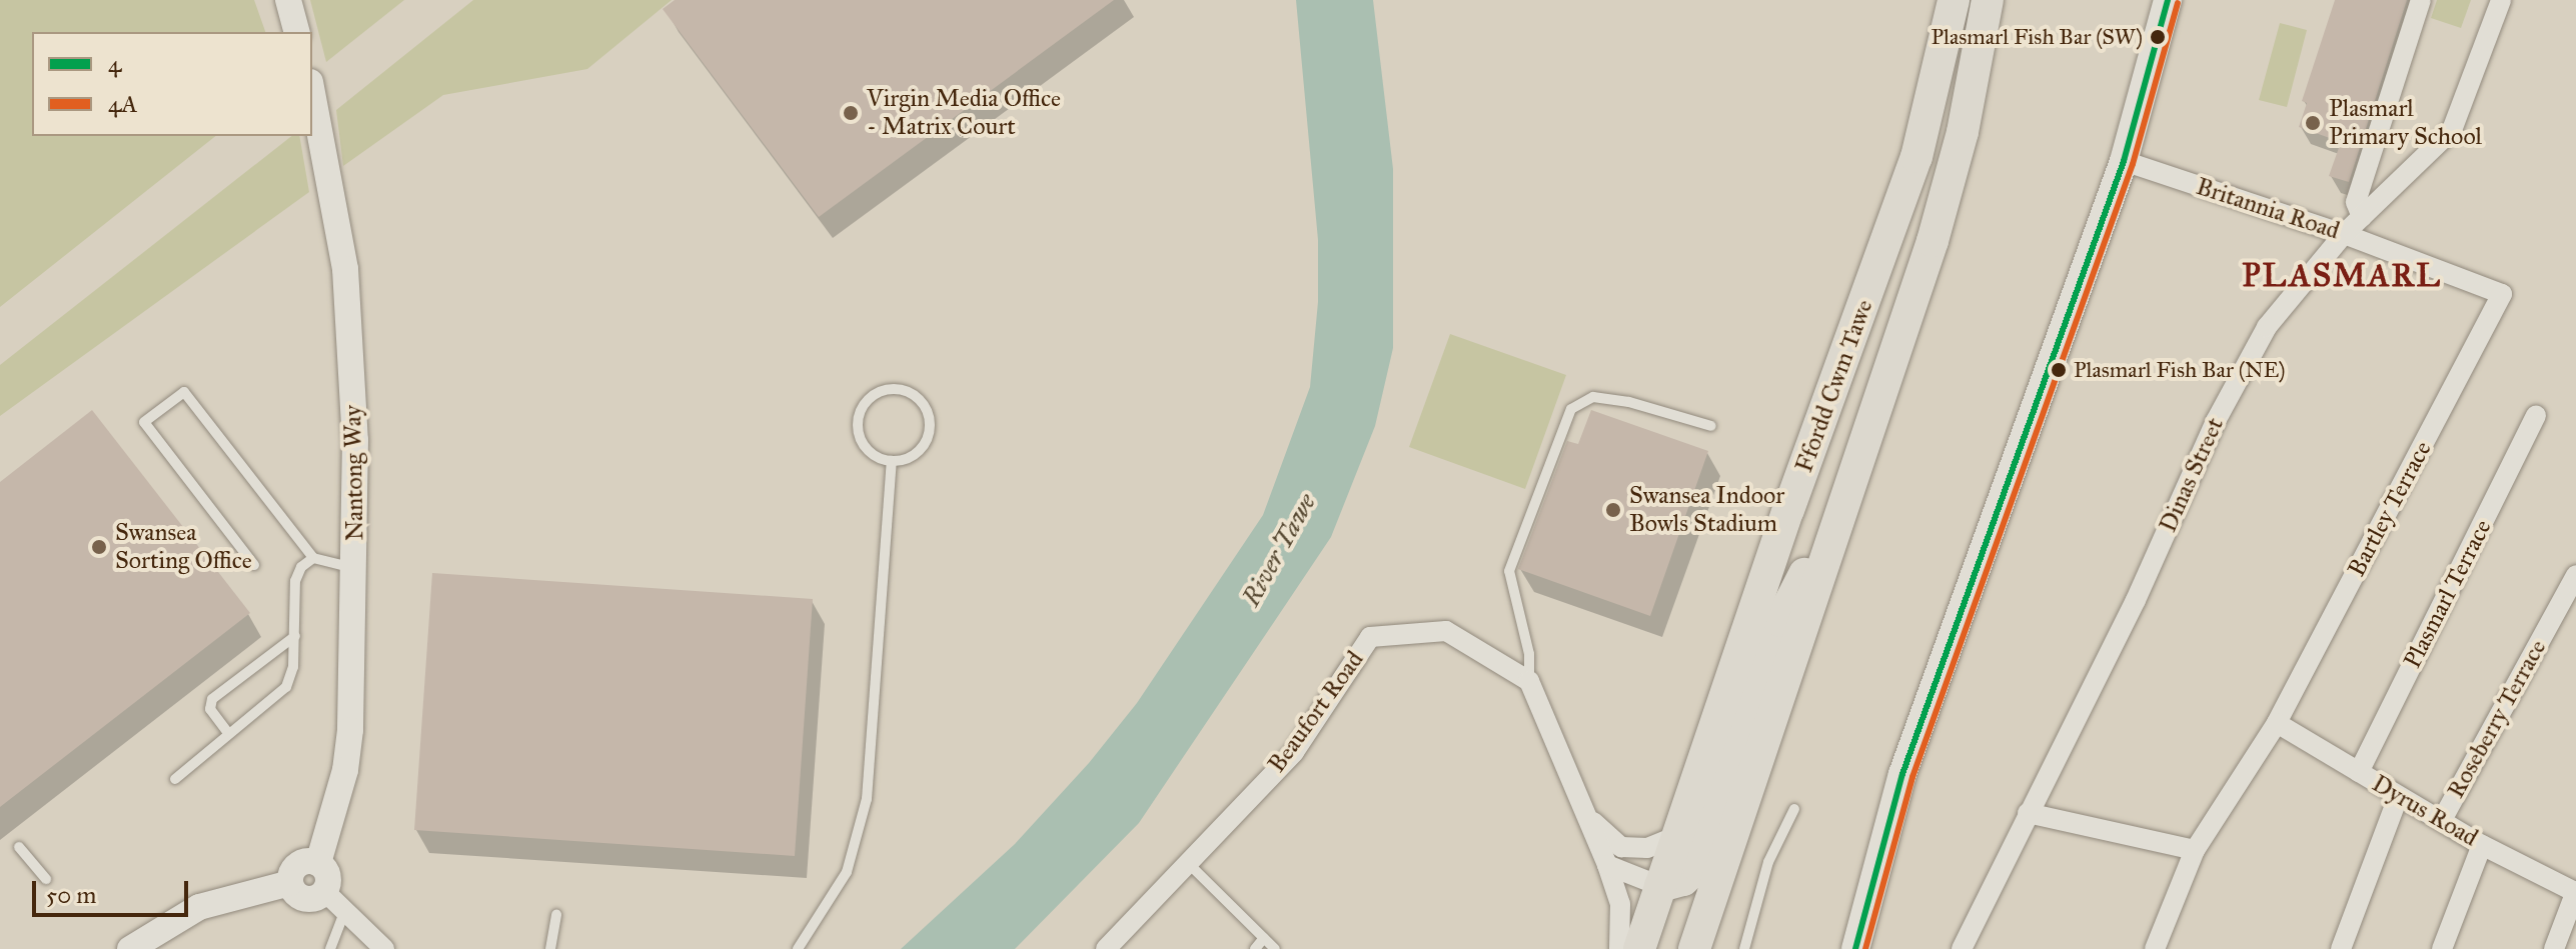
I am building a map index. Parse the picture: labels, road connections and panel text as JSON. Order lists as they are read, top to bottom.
{
  "streets": {
    "main road": ["Ffordd Cwm Tawe"],
    "street": [
      "Britannia Road",
      "Nantong Way",
      "Dinas Street",
      "Bartley Terrace",
      "Plasmarl Terrace",
      "Beaufort Road",
      "Roseberry Terrace",
      "Dyrus Road"
    ]
  },
  "crossings": [
    ["Britannia Road", "Dinas Street"],
    ["Britannia Road", "Bartley Terrace"],
    ["Bartley Terrace", "Dyrus Road"],
    ["Plasmarl Terrace", "Dyrus Road"],
    ["Roseberry Terrace", "Dyrus Road"]
  ],
  "districts": ["PLASMARL"],
  "water": ["River Tawe"],
  "places": [
    "Plasmarl Fish Bar (SW)",
    "Virgin Media Office - Matrix Court",
    "Plasmarl Primary School",
    "Plasmarl Fish Bar (NE)",
    "Swansea Indoor Bowls Stadium",
    "Swansea Sorting Office"
  ],
  "lines": ["transit line 4", "transit line 4A"],
  "legend": ["4", "4A"],
  "scale_bar": "50 m"
}
